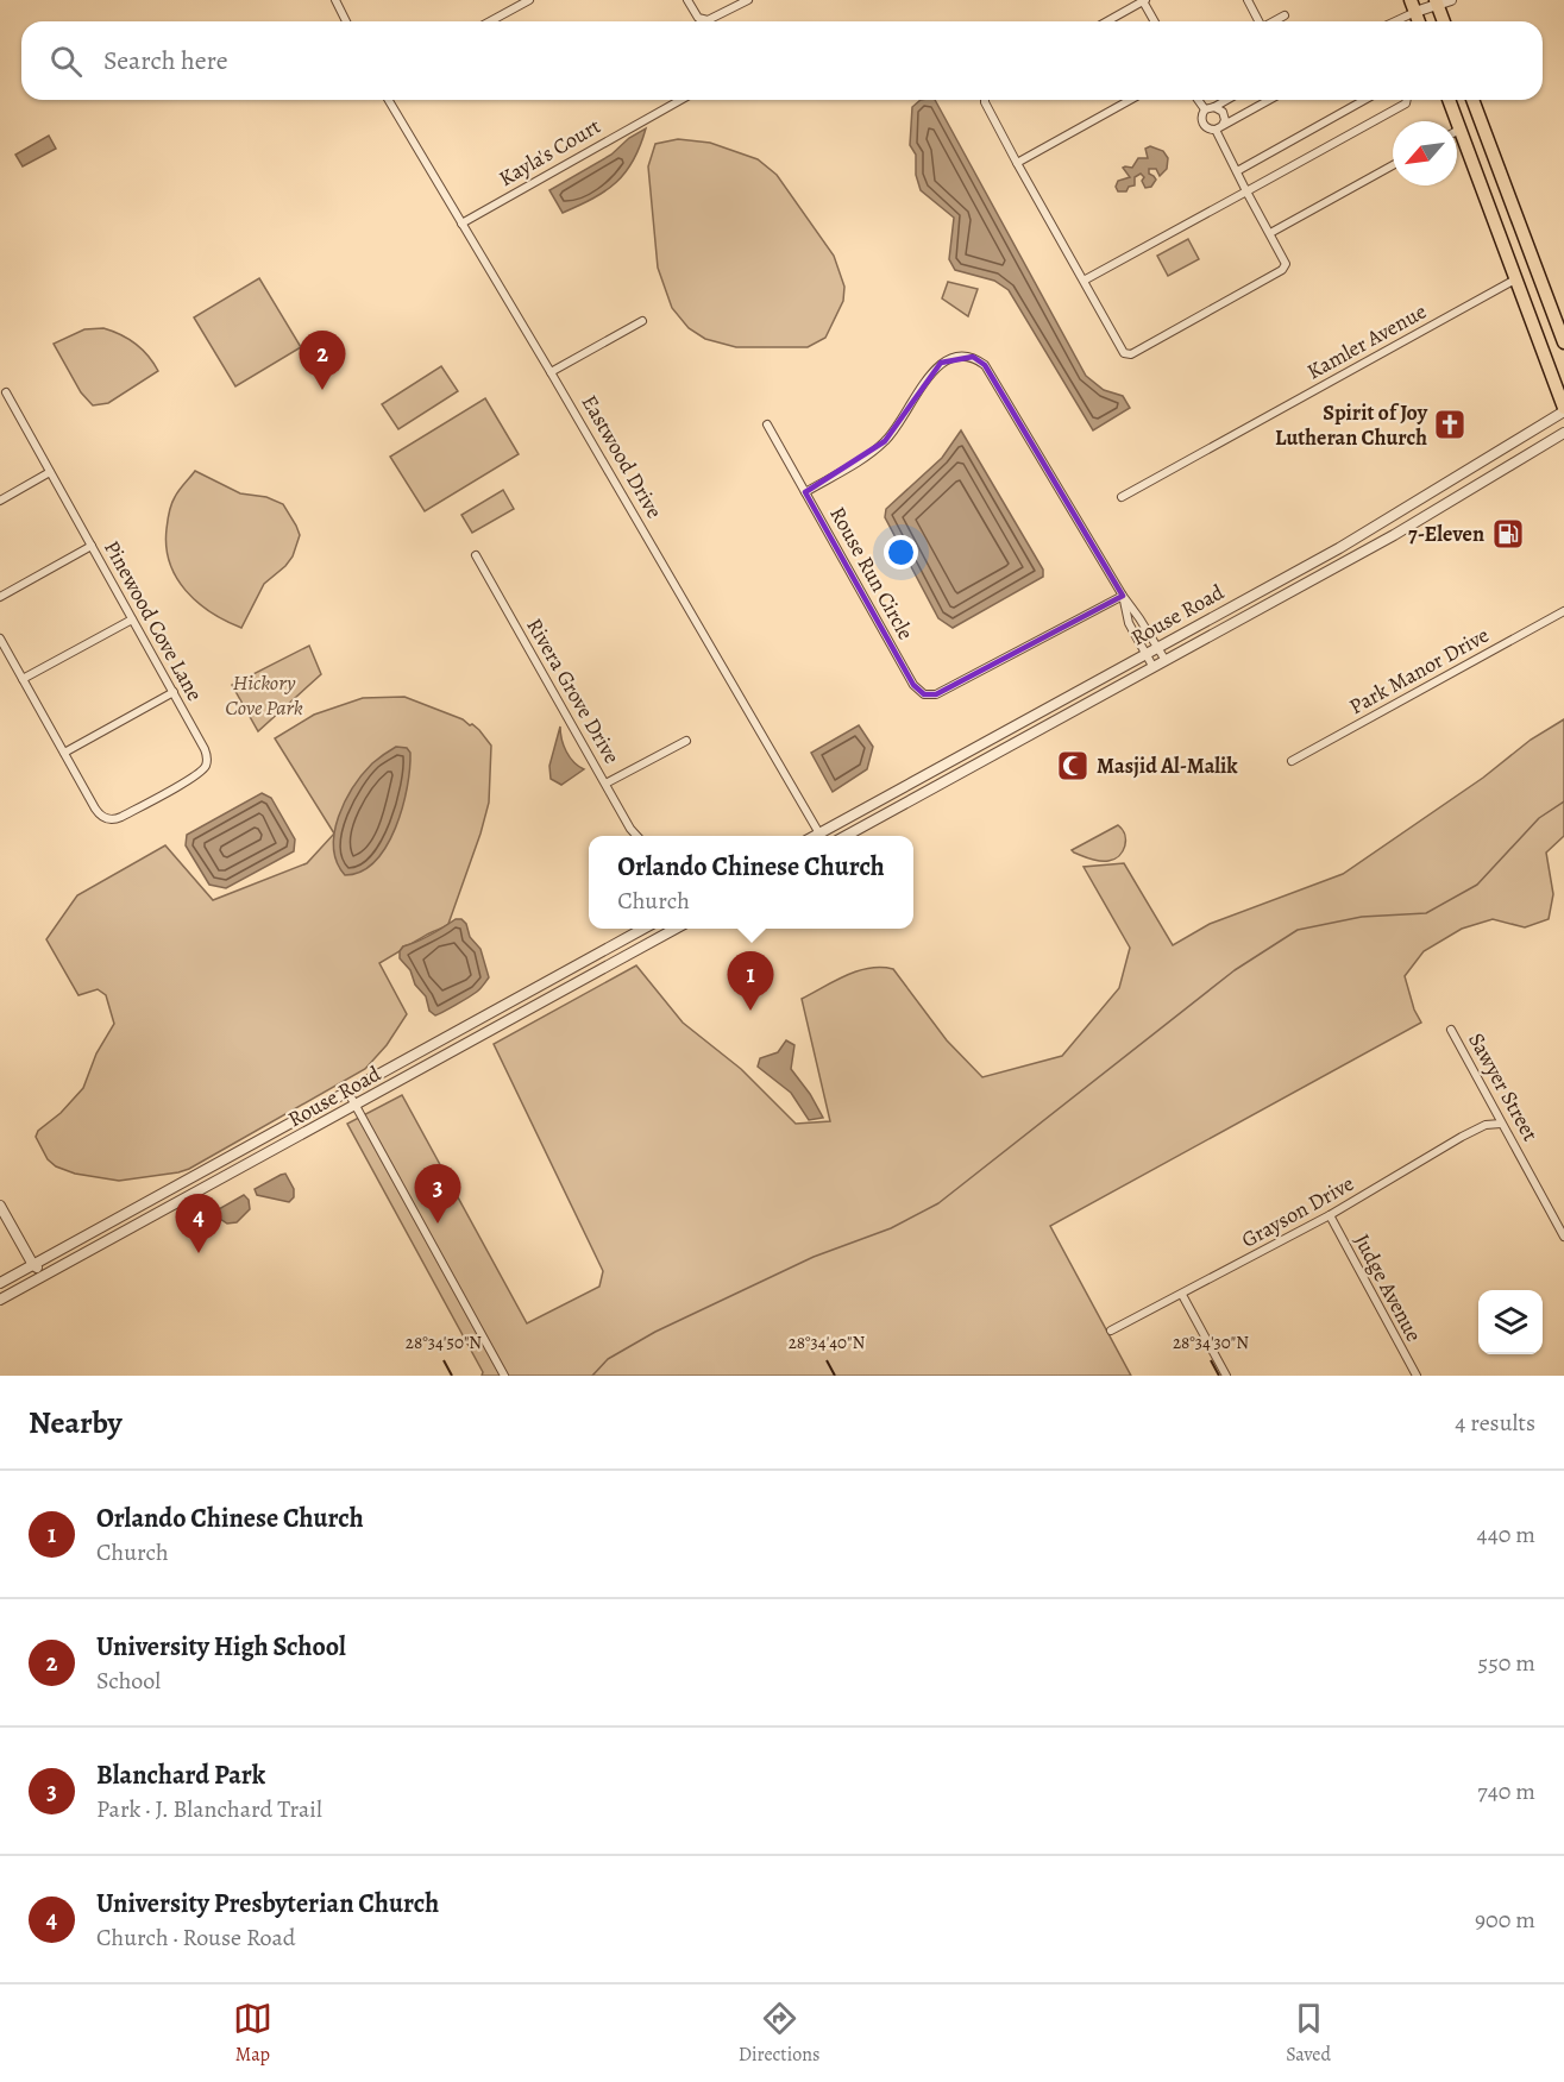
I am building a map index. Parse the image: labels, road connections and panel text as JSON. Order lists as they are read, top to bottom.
{
  "streets": {
    "street": [
      "Kayla's Court",
      "Kamler Avenue",
      "Eastwood Drive",
      "Rouse Run Circle",
      "Rouse Road",
      "Pinewood Cove Lane",
      "Park Manor Drive",
      "Rivera Grove Drive",
      "Sawyer Street",
      "Grayson Drive",
      "Judge Avenue"
    ]
  },
  "crossings": [
    ["Kayla's Court", "Eastwood Drive"],
    ["Rouse Run Circle", "Rouse Road"],
    ["Sawyer Street", "Grayson Drive"],
    ["Grayson Drive", "Judge Avenue"]
  ],
  "parks": ["Hickory Cove Park"],
  "places": {
    "church": ["Spirit of Joy Lutheran Church"],
    "fuel station": ["7-Eleven"],
    "mosque": ["Masjid Al-Malik"]
  },
  "north": "bottom left",
  "page": {
    "search": "Search here",
    "pins": [
      "2",
      "1",
      "3",
      "4"
    ],
    "popup": ["Orlando Chinese Church", "Church"],
    "heading": ["Nearby", "4 results"],
    "list": [
      {
        "mark": "1",
        "name": "Orlando Chinese Church",
        "note": "Church",
        "value": "440 m"
      },
      {
        "mark": "2",
        "name": "University High School",
        "note": "School",
        "value": "550 m"
      },
      {
        "mark": "3",
        "name": "Blanchard Park",
        "note": "Park · J. Blanchard Trail",
        "value": "740 m"
      },
      {
        "mark": "4",
        "name": "University Presbyterian Church",
        "note": "Church · Rouse Road",
        "value": "900 m"
      }
    ],
    "nav": ["Map", "Directions", "Saved"]
  },
  "coordinates": ["28°34'50\"N", "28°34'40\"N", "28°34'30\"N"]
}
